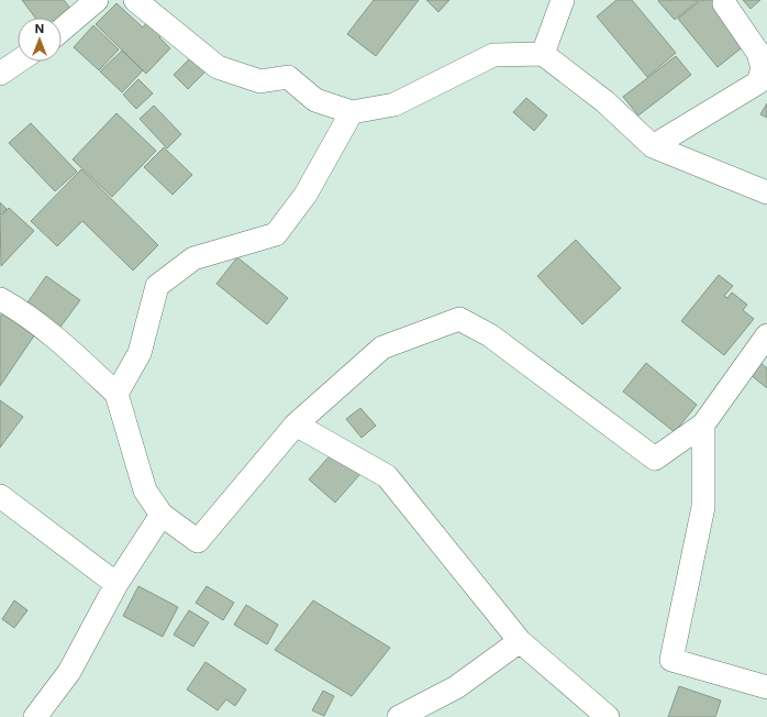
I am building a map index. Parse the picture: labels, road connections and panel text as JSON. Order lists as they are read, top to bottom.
{
  "north": "top"
}
